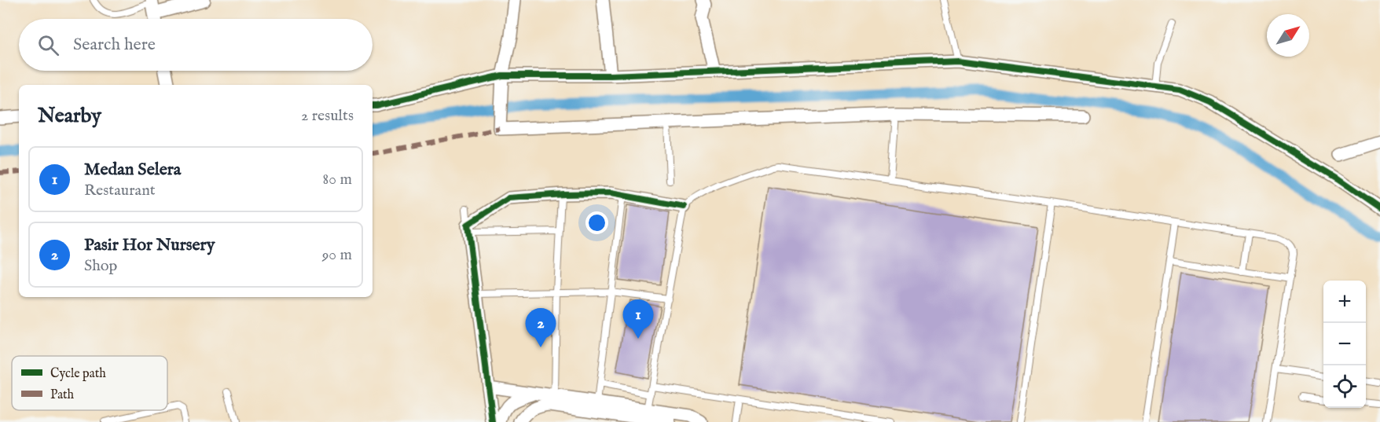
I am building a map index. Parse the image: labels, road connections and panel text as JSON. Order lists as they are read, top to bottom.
{
  "legend": ["Cycle path", "Path"],
  "north": "top right",
  "page": {
    "search": "Search here",
    "heading": ["Nearby", "2 results"],
    "list": [
      {
        "mark": "1",
        "name": "Medan Selera",
        "note": "Restaurant",
        "value": "80 m"
      },
      {
        "mark": "2",
        "name": "Pasir Hor Nursery",
        "note": "Shop",
        "value": "90 m"
      }
    ],
    "map_buttons": ["+", "−"],
    "pins": ["1", "2"]
  }
}
